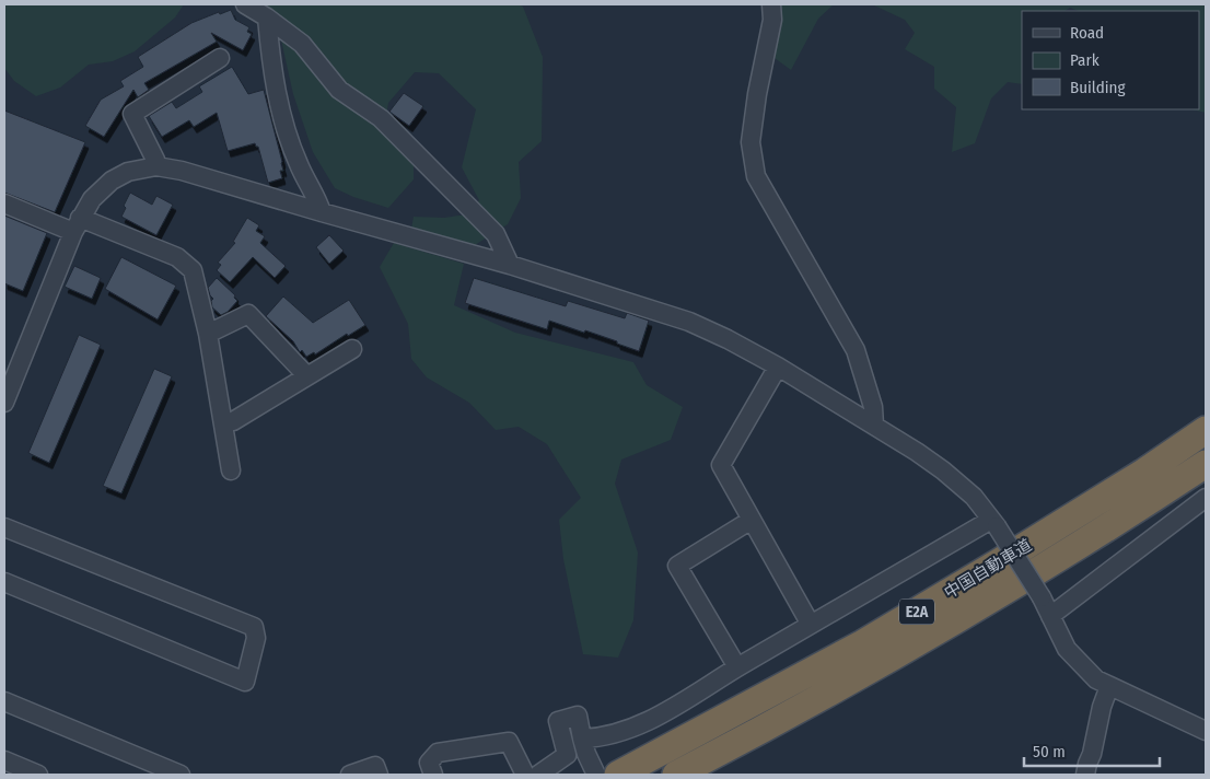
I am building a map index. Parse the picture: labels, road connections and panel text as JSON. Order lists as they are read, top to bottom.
{
  "streets": {
    "highway": ["中国自動車道", "E2A"]
  },
  "legend": ["Road", "Park", "Building"],
  "scale_bar": "50 m"
}
